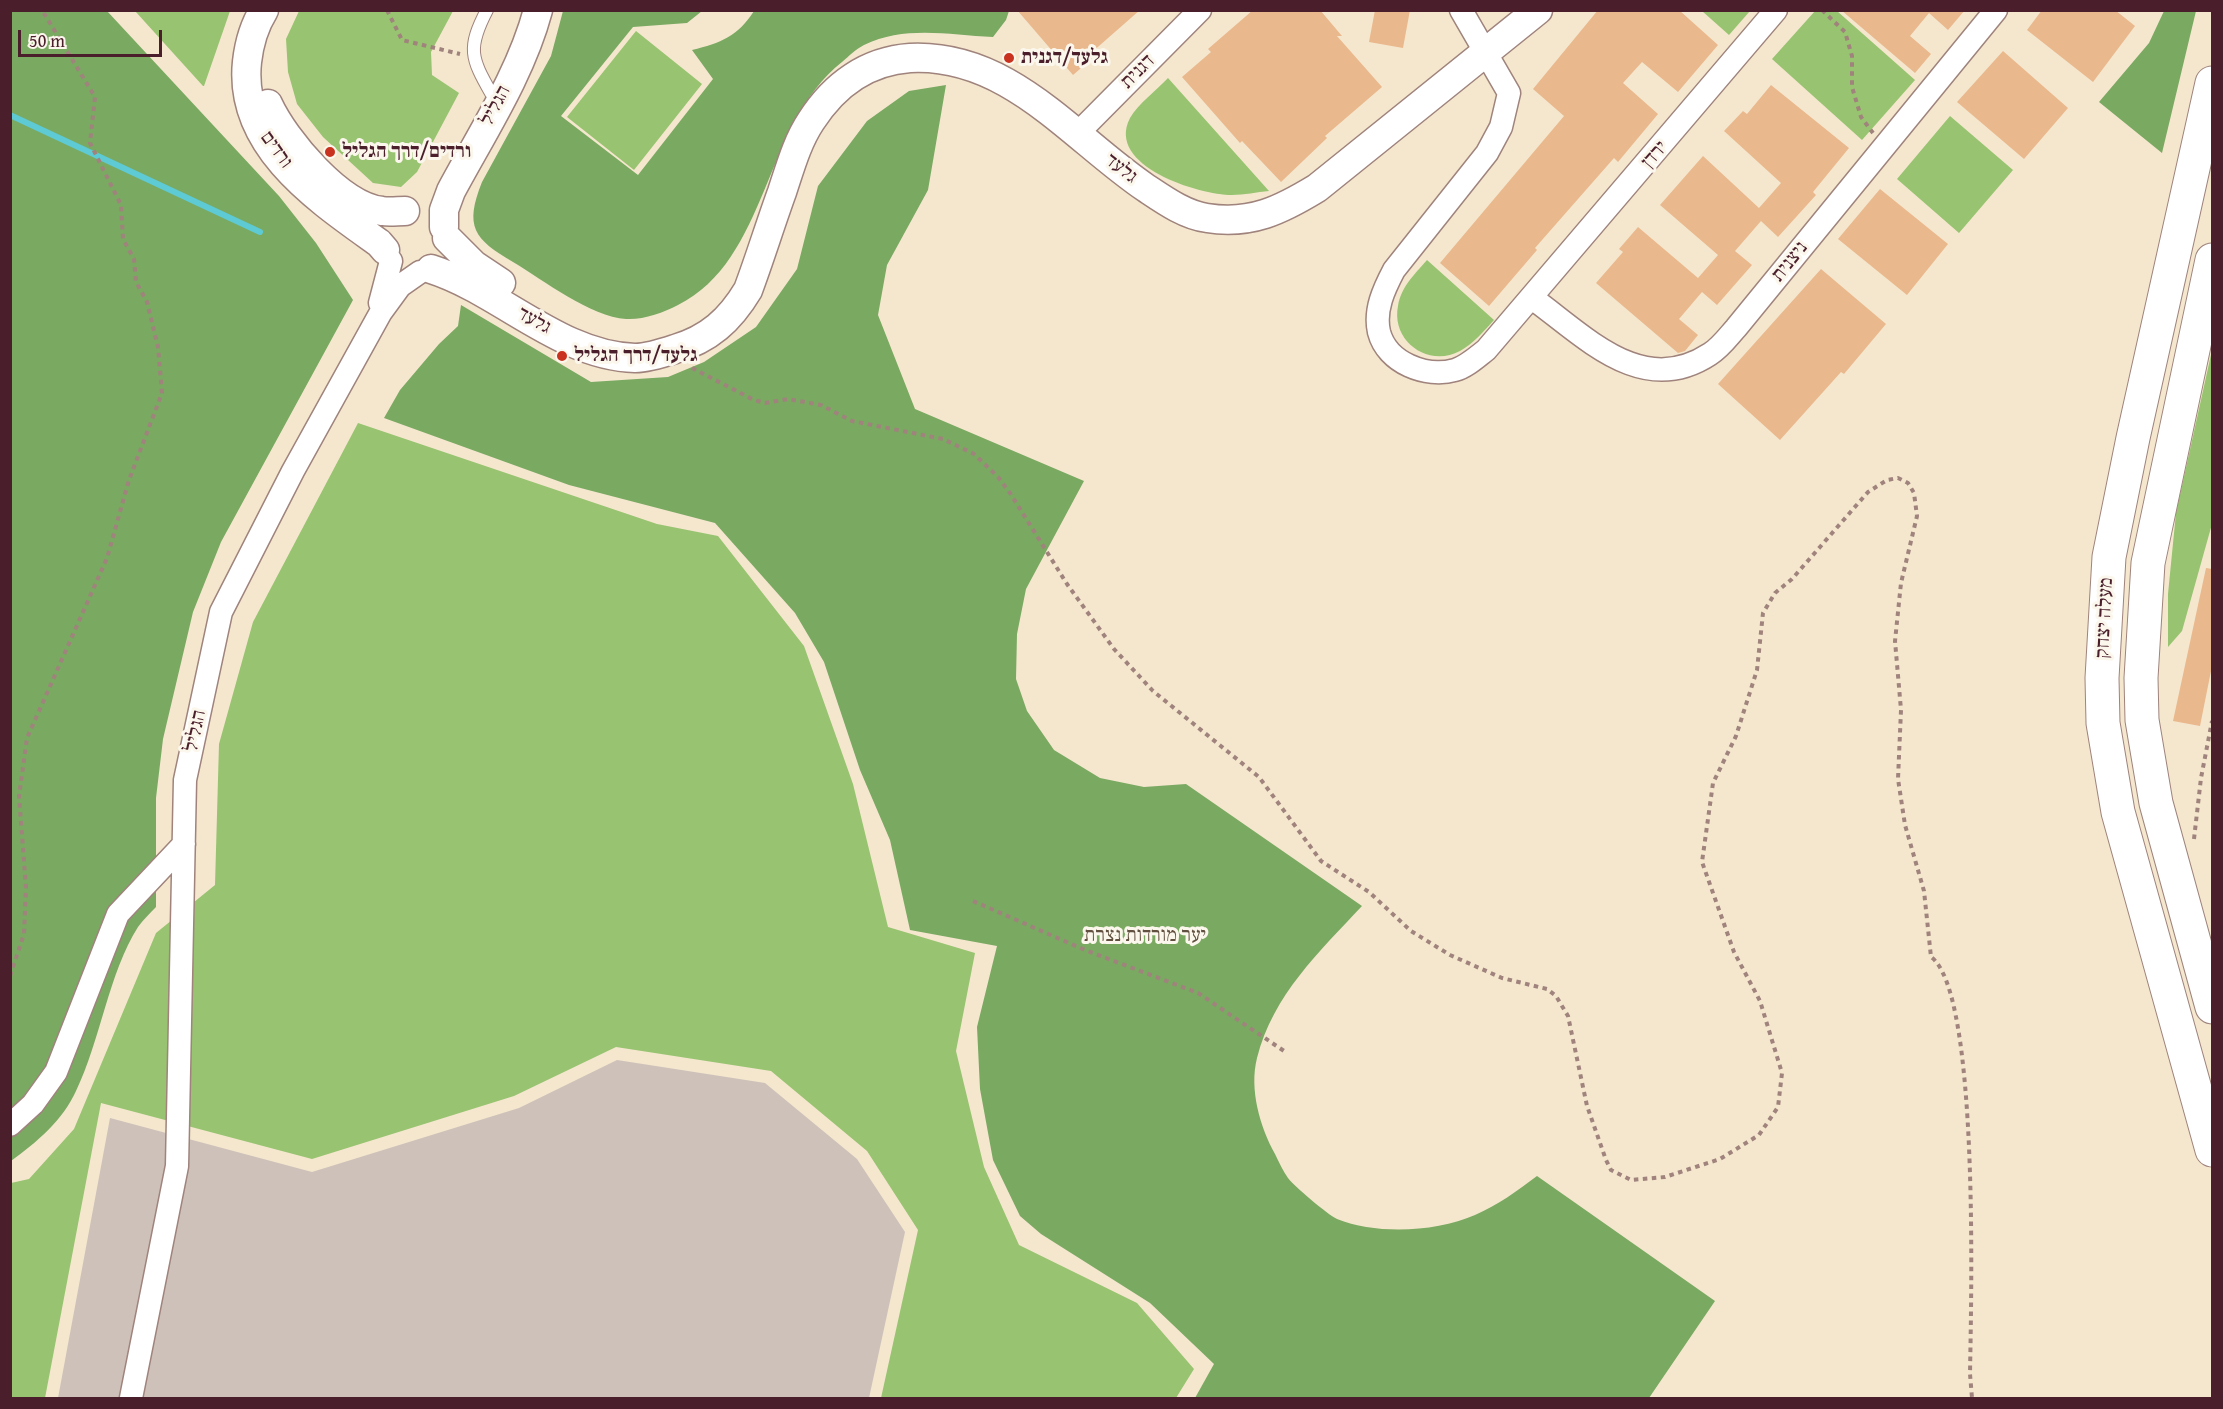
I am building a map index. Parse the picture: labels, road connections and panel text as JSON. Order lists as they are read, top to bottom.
{
  "streets": {
    "main road": ["מעלה יצחק"],
    "street": [
      "דגנית",
      "הגליל",
      "ורדים",
      "ירדן",
      "גלעד",
      "ניצנית"
    ]
  },
  "crossings": [
    ["דגנית", "גלעד"],
    ["הגליל", "ורדים"],
    ["הגליל", "גלעד"],
    ["ורדים", "גלעד"],
    ["ירדן", "גלעד"],
    ["ירדן", "ניצנית"]
  ],
  "parks": ["יער מורדות נצרת"],
  "places": ["גלעד/דגנית", "ורדים/דרך הגליל", "גלעד/דרך הגליל"],
  "scale_bar": "50 m"
}
